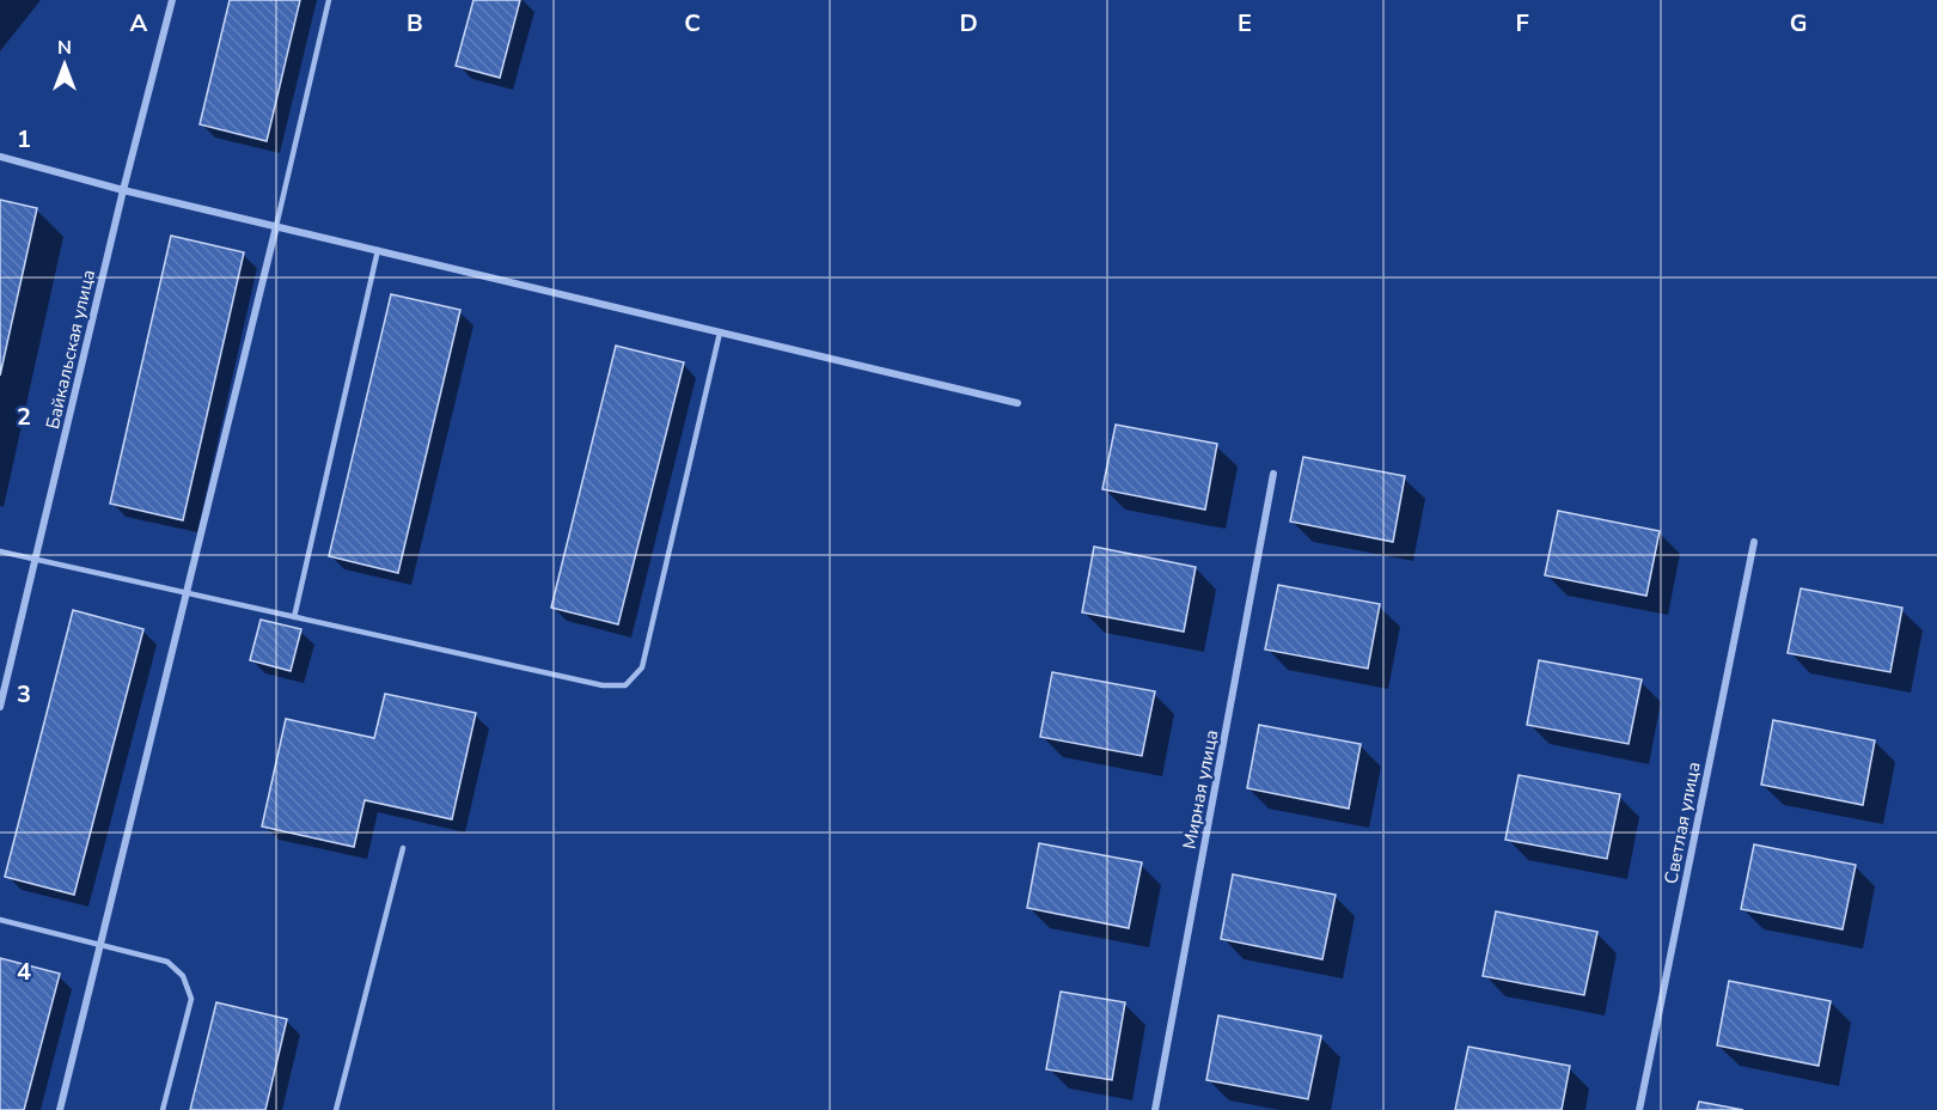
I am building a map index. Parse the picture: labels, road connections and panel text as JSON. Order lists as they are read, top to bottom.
{
  "streets": {
    "street": ["Байкальская улица", "Мирная улица", "Светлая улица"]
  },
  "north": "top",
  "grid": {
    "columns": [
      "A",
      "B",
      "C",
      "D",
      "E",
      "F",
      "G"
    ],
    "rows": [
      "1",
      "2",
      "3",
      "4"
    ]
  }
}
